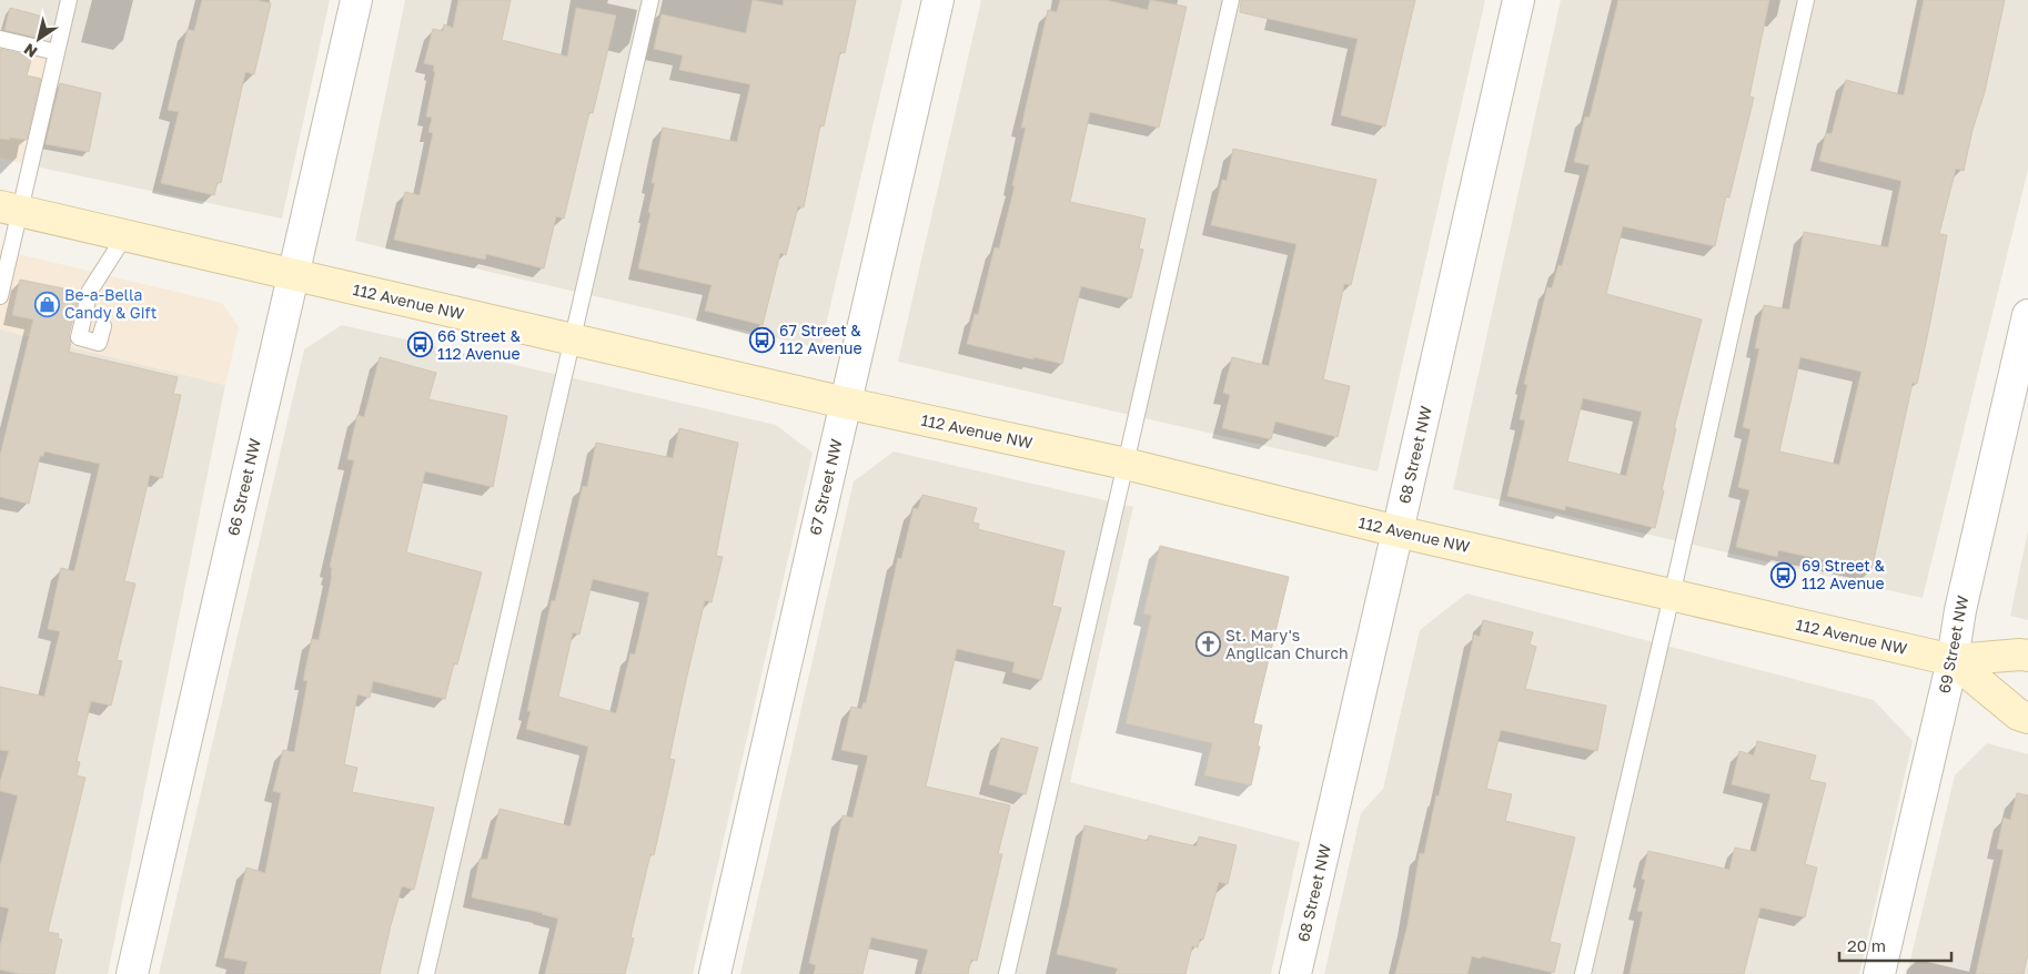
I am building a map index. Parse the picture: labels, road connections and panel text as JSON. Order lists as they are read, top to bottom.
{
  "streets": {
    "main road": ["112 Avenue NW"],
    "street": [
      "68 Street NW",
      "66 Street NW",
      "67 Street NW",
      "69 Street NW"
    ]
  },
  "crossings": [
    ["112 Avenue NW", "68 Street NW"],
    ["112 Avenue NW", "66 Street NW"],
    ["112 Avenue NW", "67 Street NW"],
    ["112 Avenue NW", "69 Street NW"]
  ],
  "places": {
    "shop": ["Be-a-Bella Candy & Gift"],
    "bus stop": ["67 Street & 112 Avenue", "66 Street & 112 Avenue", "69 Street & 112 Avenue"],
    "church": ["St. Mary's Anglican Church"]
  },
  "scale_bar": "20 m",
  "north": "bottom left"
}
